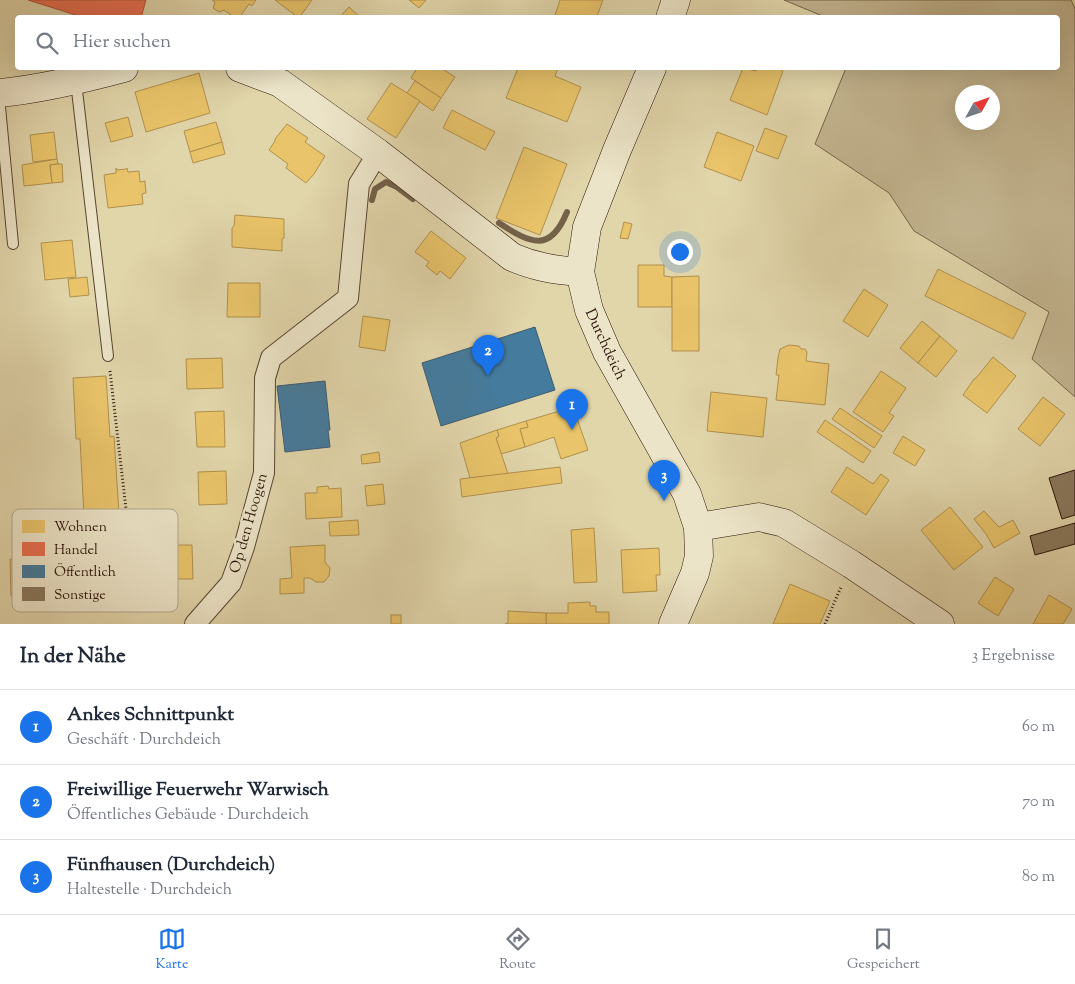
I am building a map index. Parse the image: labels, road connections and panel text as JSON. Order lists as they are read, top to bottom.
{
  "streets": {
    "street": ["Durchdeich", "Op den Hoogen"]
  },
  "legend": [
    "Wohnen",
    "Handel",
    "Öffentlich",
    "Sonstige"
  ],
  "north": "top right",
  "page": {
    "search": "Hier suchen",
    "pins": ["2", "1", "3"],
    "heading": ["In der Nähe", "3 Ergebnisse"],
    "list": [
      {
        "mark": "1",
        "name": "Ankes Schnittpunkt",
        "note": "Geschäft · Durchdeich",
        "value": "60 m"
      },
      {
        "mark": "2",
        "name": "Freiwillige Feuerwehr Warwisch",
        "note": "Öffentliches Gebäude · Durchdeich",
        "value": "70 m"
      },
      {
        "mark": "3",
        "name": "Fünfhausen (Durchdeich)",
        "note": "Haltestelle · Durchdeich",
        "value": "80 m"
      }
    ],
    "nav": ["Karte", "Route", "Gespeichert"]
  }
}
